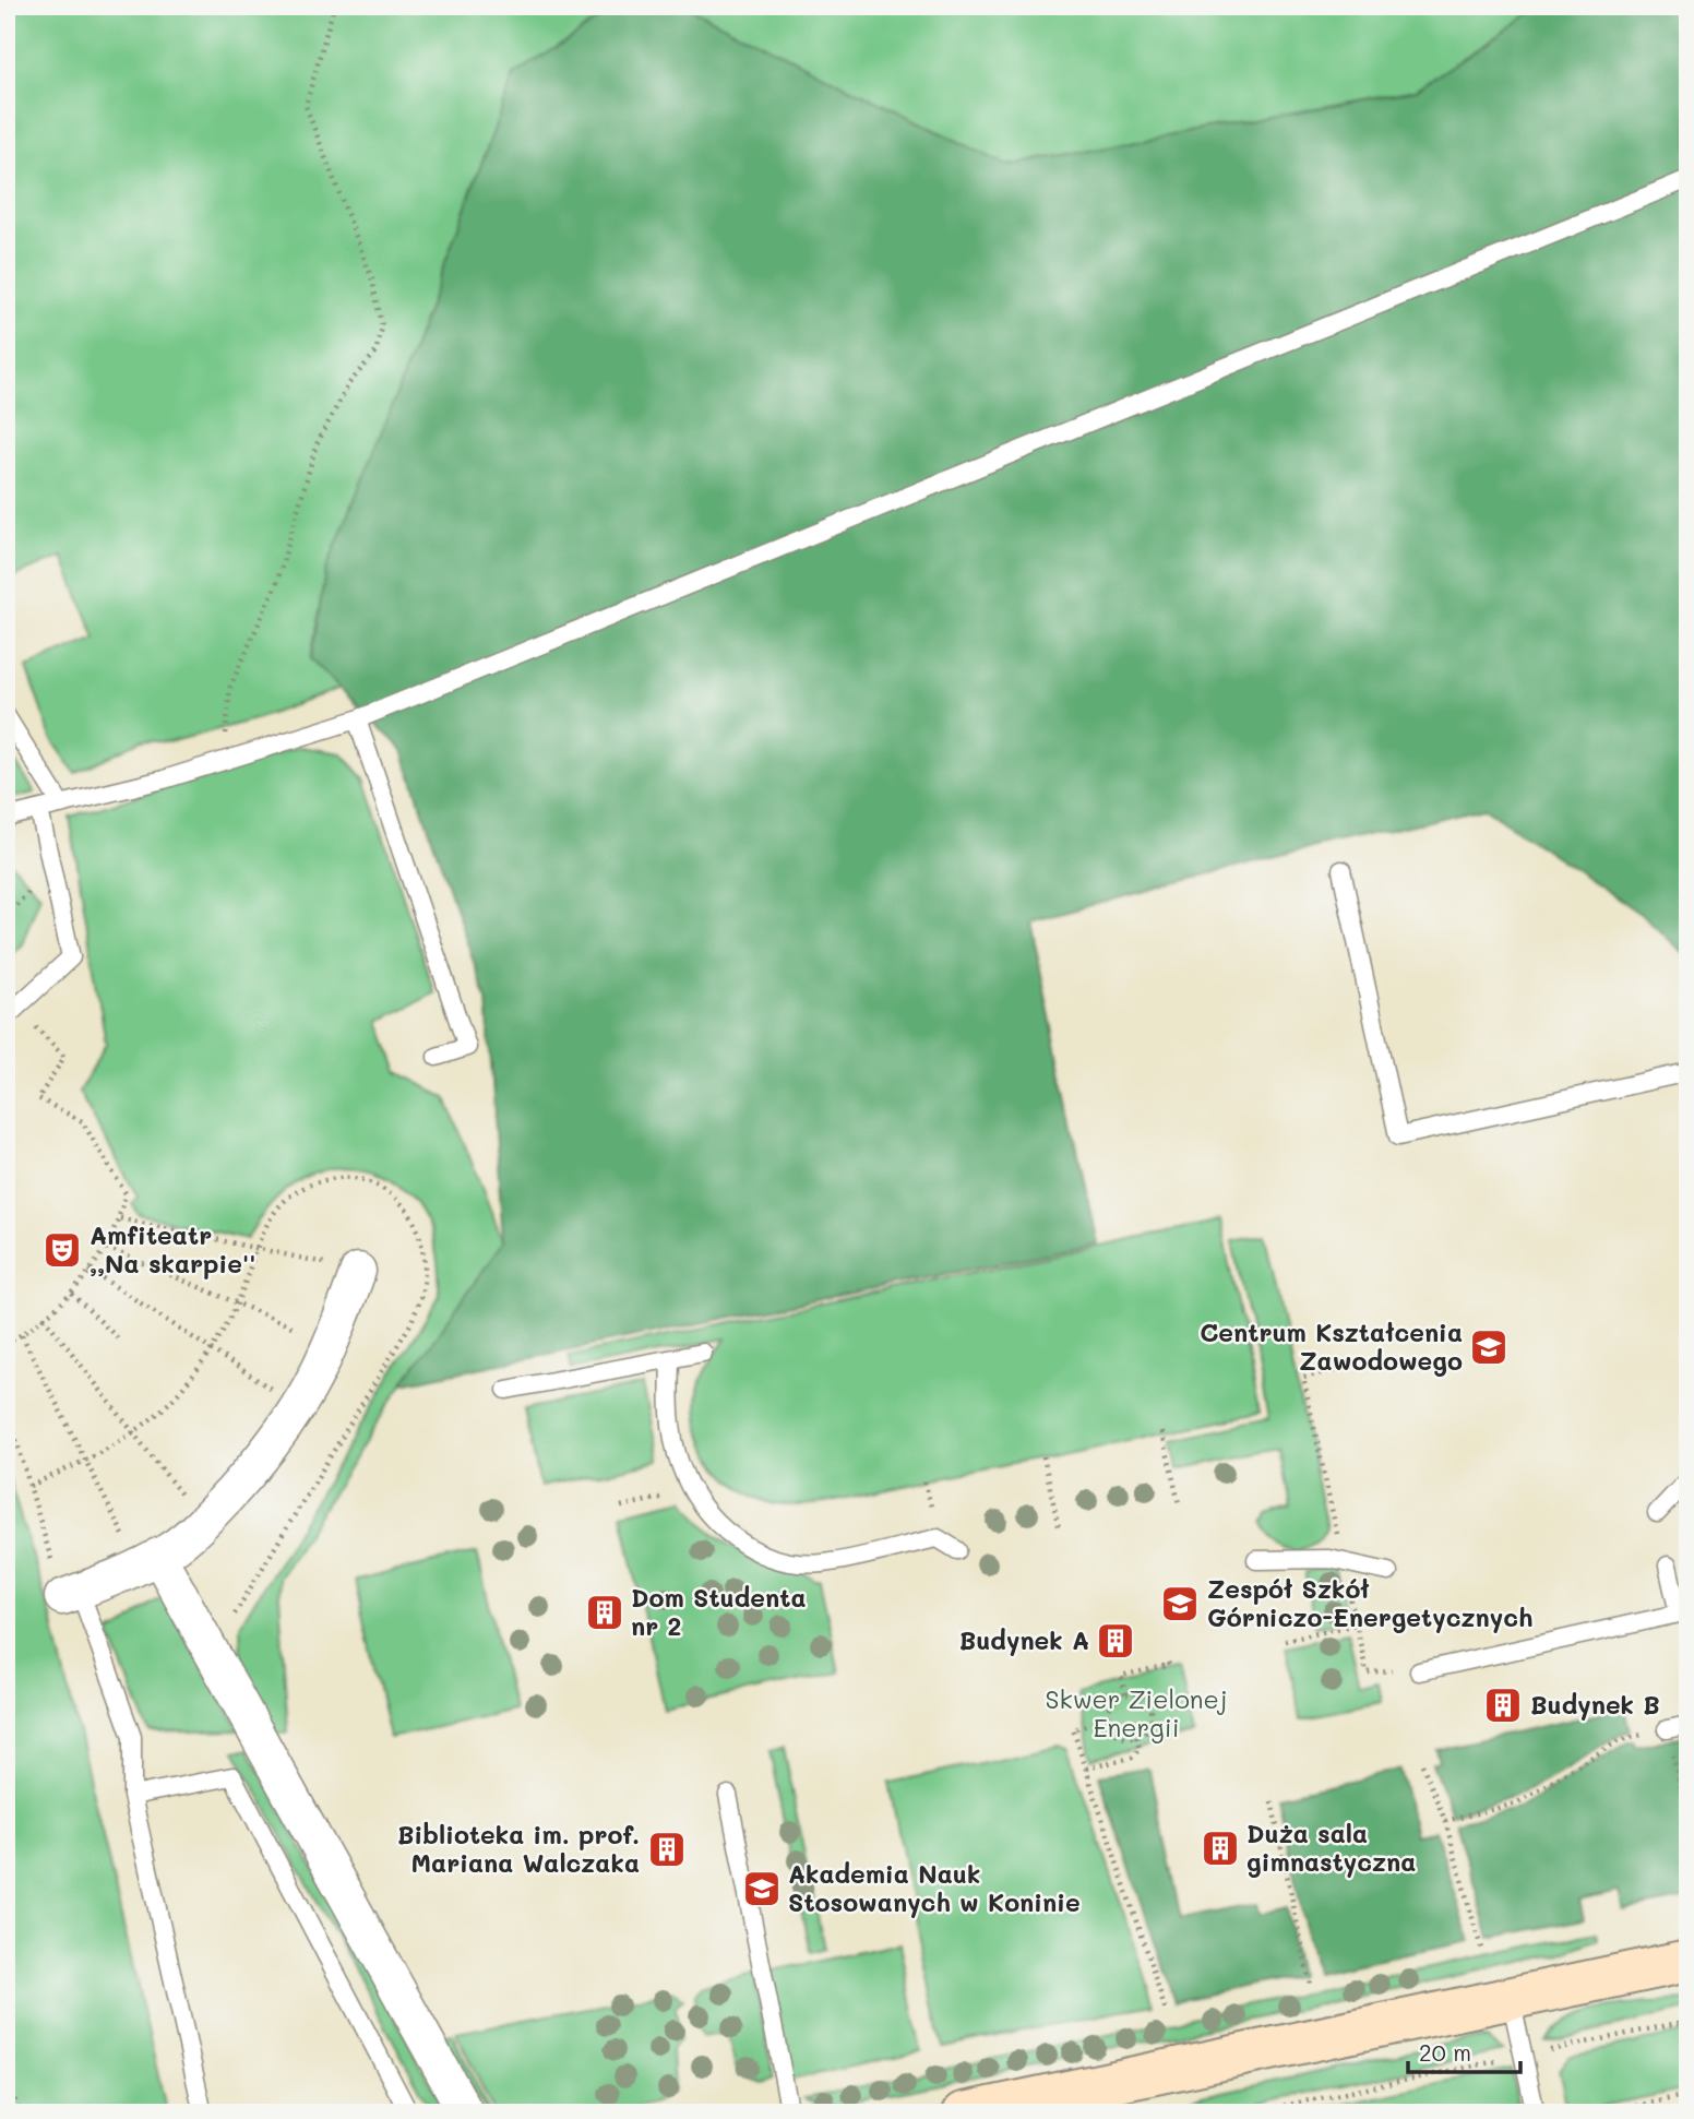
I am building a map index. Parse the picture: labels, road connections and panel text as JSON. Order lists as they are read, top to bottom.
{
  "parks": ["Skwer Zielonej Energii"],
  "places": {
    "theatre": ["Amfiteatr ,,Na skarpie''"],
    "school or university": ["Centrum Kształcenia Zawodowego", "Zespół Szkół Górniczo-Energetycznych", "Akademia Nauk Stosowanych w Koninie"],
    "building": [
      "Dom Studenta nr 2",
      "Budynek A",
      "Budynek B",
      "Duża sala gimnastyczna",
      "Biblioteka im. prof. Mariana Walczaka"
    ]
  },
  "scale_bar": "20 m"
}
